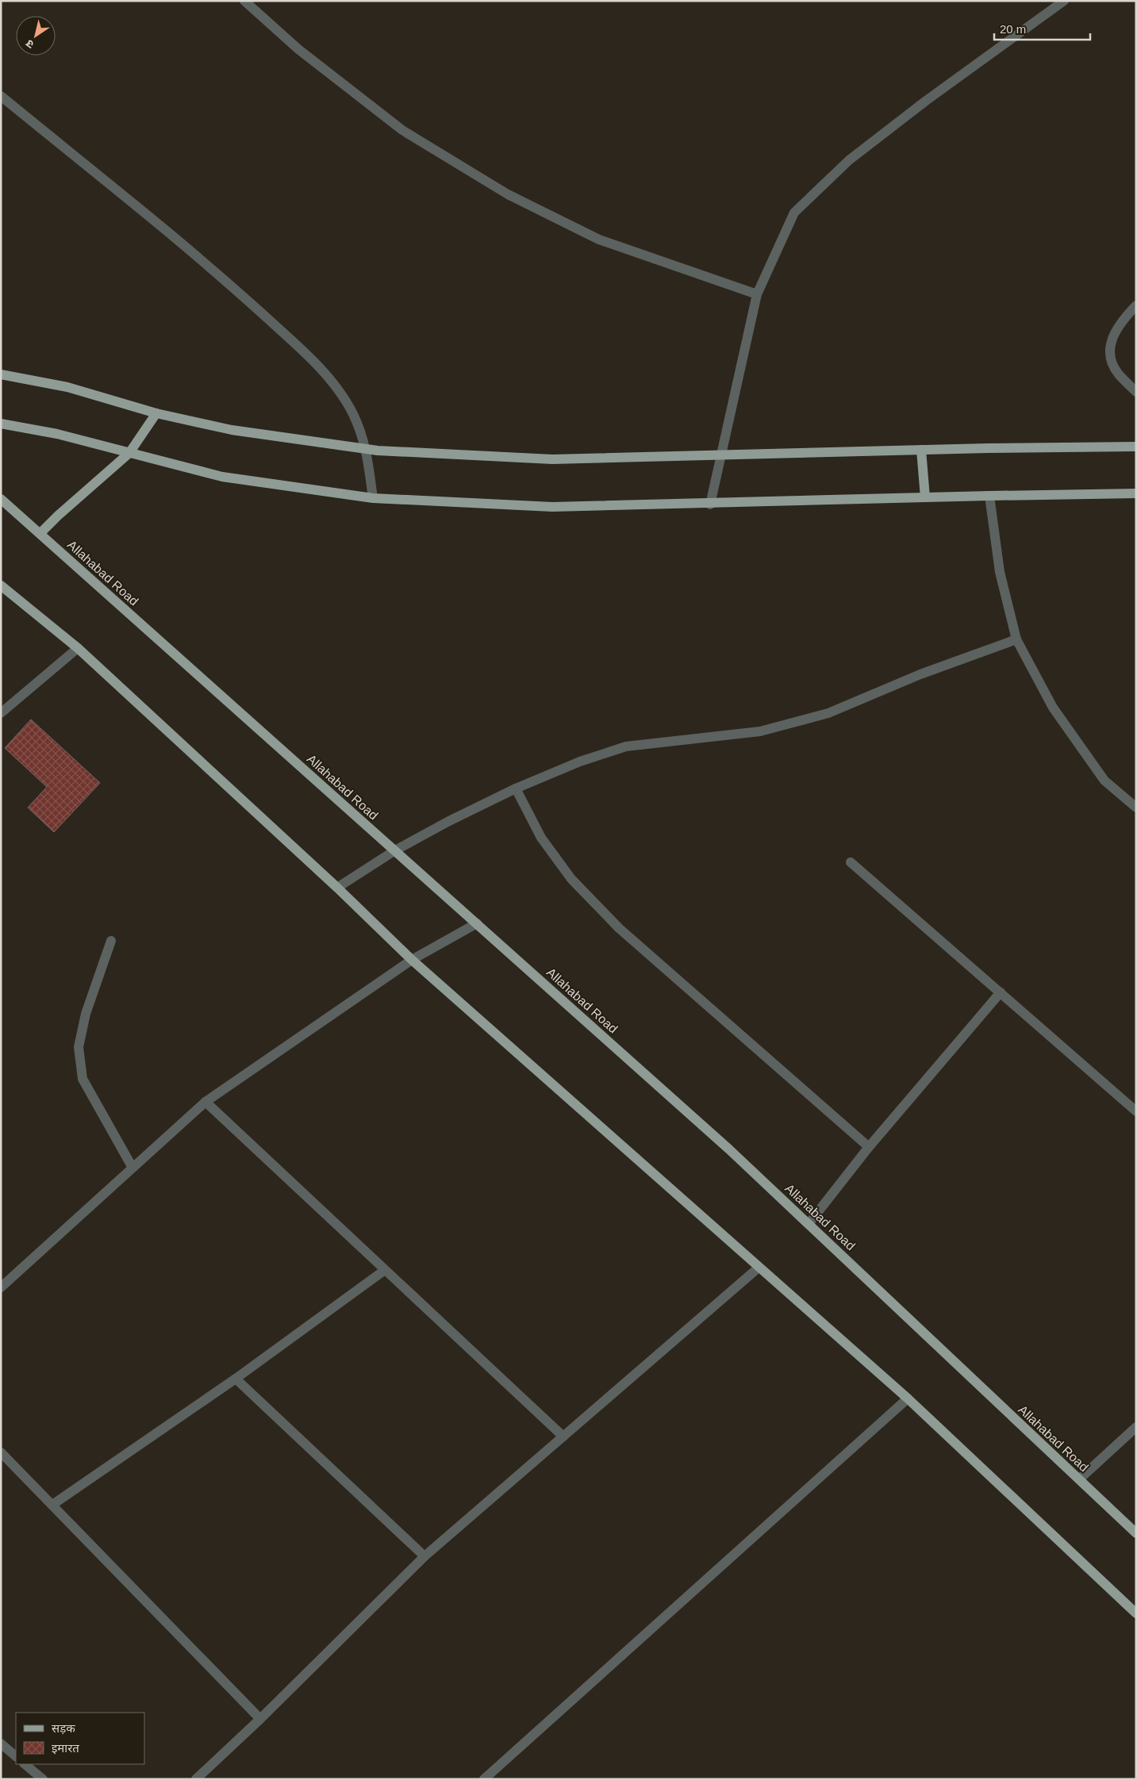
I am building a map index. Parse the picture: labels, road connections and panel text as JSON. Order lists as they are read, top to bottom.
{
  "streets": {
    "main road": ["Allahabad Road"]
  },
  "legend": ["सड़क", "इमारत"],
  "scale_bar": "20 m",
  "north": "bottom left"
}
